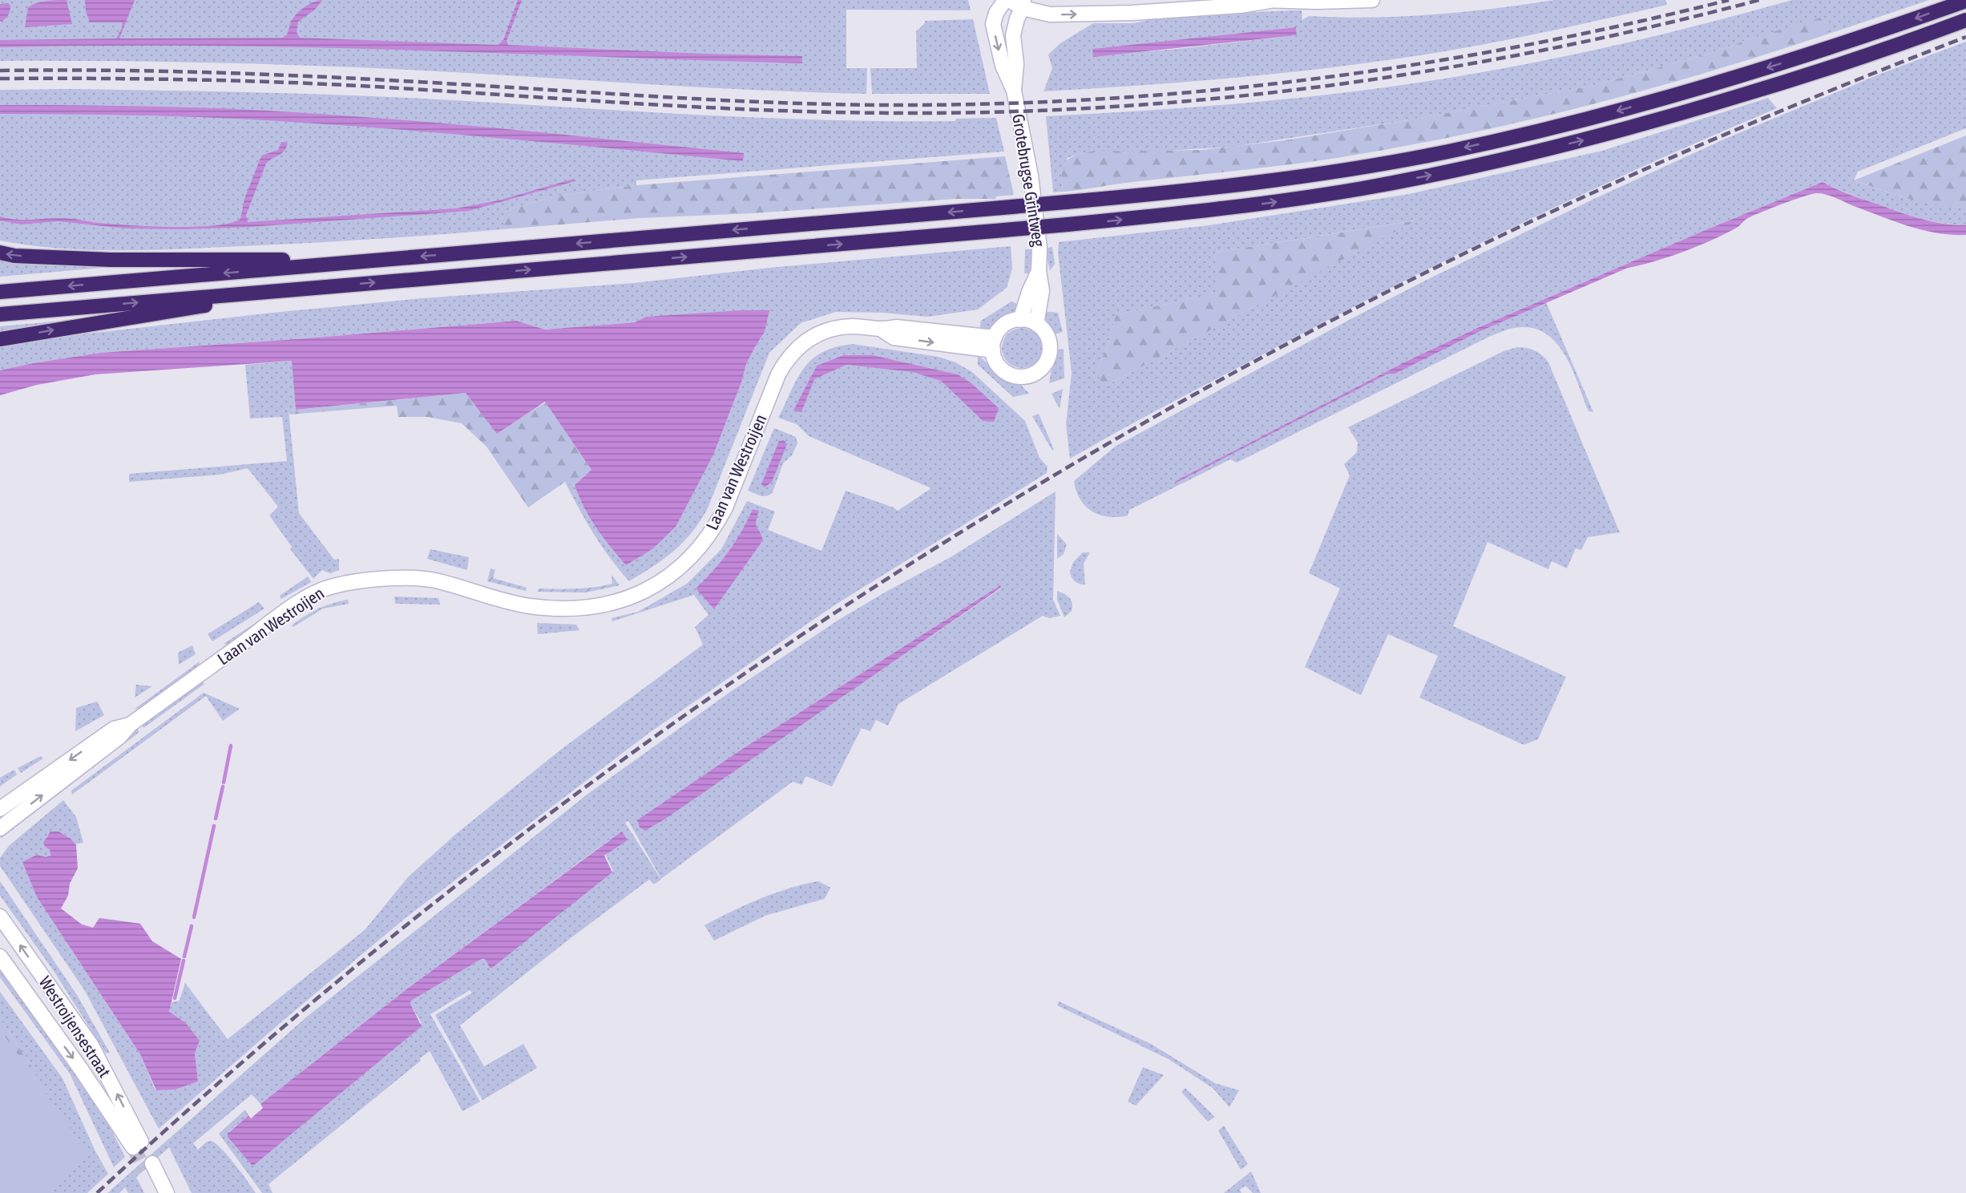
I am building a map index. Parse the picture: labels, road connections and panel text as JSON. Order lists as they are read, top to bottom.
{
  "streets": {
    "street": ["Grotebrugse Grintweg", "Laan van Westroijen", "Westroijensestraat"]
  },
  "crossings": [
    ["Grotebrugse Grintweg", "Laan van Westroijen"]
  ]
}
